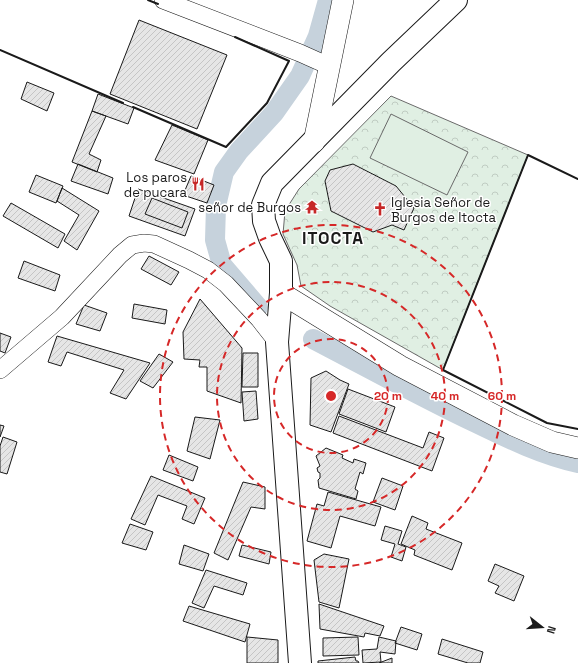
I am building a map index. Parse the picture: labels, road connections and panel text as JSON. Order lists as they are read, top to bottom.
{
  "districts": ["ITOCTA"],
  "places": {
    "restaurant": ["Los paros de pucara"],
    "temple": ["señor de Burgos"],
    "church": ["Iglesia Señor de Burgos de Itocta"]
  },
  "north": "right",
  "rings": ["20 m", "40 m", "60 m"]
}
